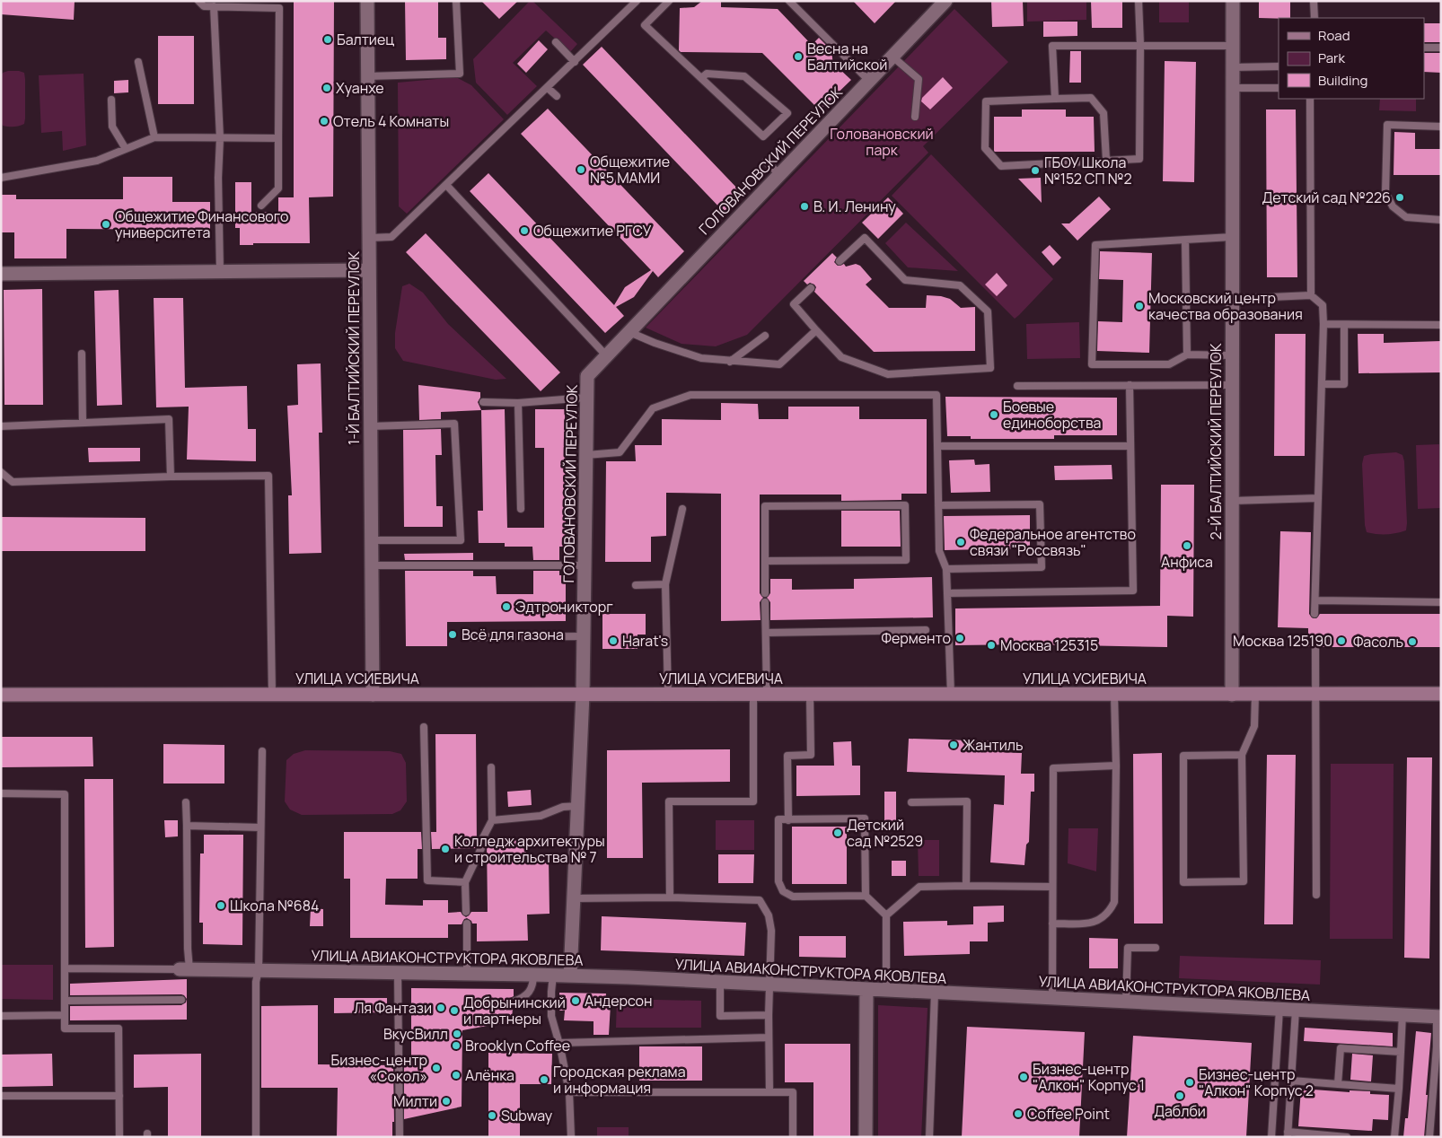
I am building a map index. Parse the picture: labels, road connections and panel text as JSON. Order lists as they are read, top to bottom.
{
  "streets": {
    "street": [
      "ГОЛОВАНОВСКИЙ ПЕРЕУЛОК",
      "1-Й БАЛТИЙСКИЙ ПЕРЕУЛОК",
      "2-Й БАЛТИЙСКИЙ ПЕРЕУЛОК",
      "УЛИЦА УСИЕВИЧА",
      "УЛИЦА АВИАКОНСТРУКТОРА ЯКОВЛЕВА"
    ]
  },
  "crossings": [
    ["ГОЛОВАНОВСКИЙ ПЕРЕУЛОК", "УЛИЦА УСИЕВИЧА"],
    ["ГОЛОВАНОВСКИЙ ПЕРЕУЛОК", "УЛИЦА АВИАКОНСТРУКТОРА ЯКОВЛЕВА"],
    ["1-Й БАЛТИЙСКИЙ ПЕРЕУЛОК", "УЛИЦА УСИЕВИЧА"],
    ["2-Й БАЛТИЙСКИЙ ПЕРЕУЛОК", "УЛИЦА УСИЕВИЧА"]
  ],
  "parks": ["Головановский парк"],
  "places": [
    "Балтиец",
    "Весна на Балтийской",
    "Хуанхе",
    "Отель 4 Комнаты",
    "Общежитие №5 МАМИ",
    "ГБОУ Школа №152 СП №2",
    "Детский сад №226",
    "В. И. Ленину",
    "Общежитие Финансового университета",
    "Общежитие РГСУ",
    "Московский центр качества образования",
    "Боевые единоборства",
    "Федеральное агентство связи \"Россвязь\"",
    "Анфиса",
    "Эдтроникторг",
    "Всё для газона",
    "Ферменто",
    "Harat's",
    "Москва 125190",
    "Фасоль",
    "Москва 125315",
    "Жантиль",
    "Детский сад №2529",
    "Колледж архитектуры и строительства № 7",
    "Школа №684",
    "Андерсон",
    "Ля Фантази",
    "Добрынинский и партнеры",
    "ВкусВилл",
    "Brooklyn Coffee",
    "Бизнес-центр «Сокол»",
    "Алёнка",
    "Бизнес-центр \"Алкон\" Корпус 1",
    "Городская реклама и информация",
    "Бизнес-центр \"Алкон\" Корпус 2",
    "Даблби",
    "Милти",
    "Coffee Point",
    "Subway"
  ],
  "legend": ["Road", "Park", "Building"]
}
